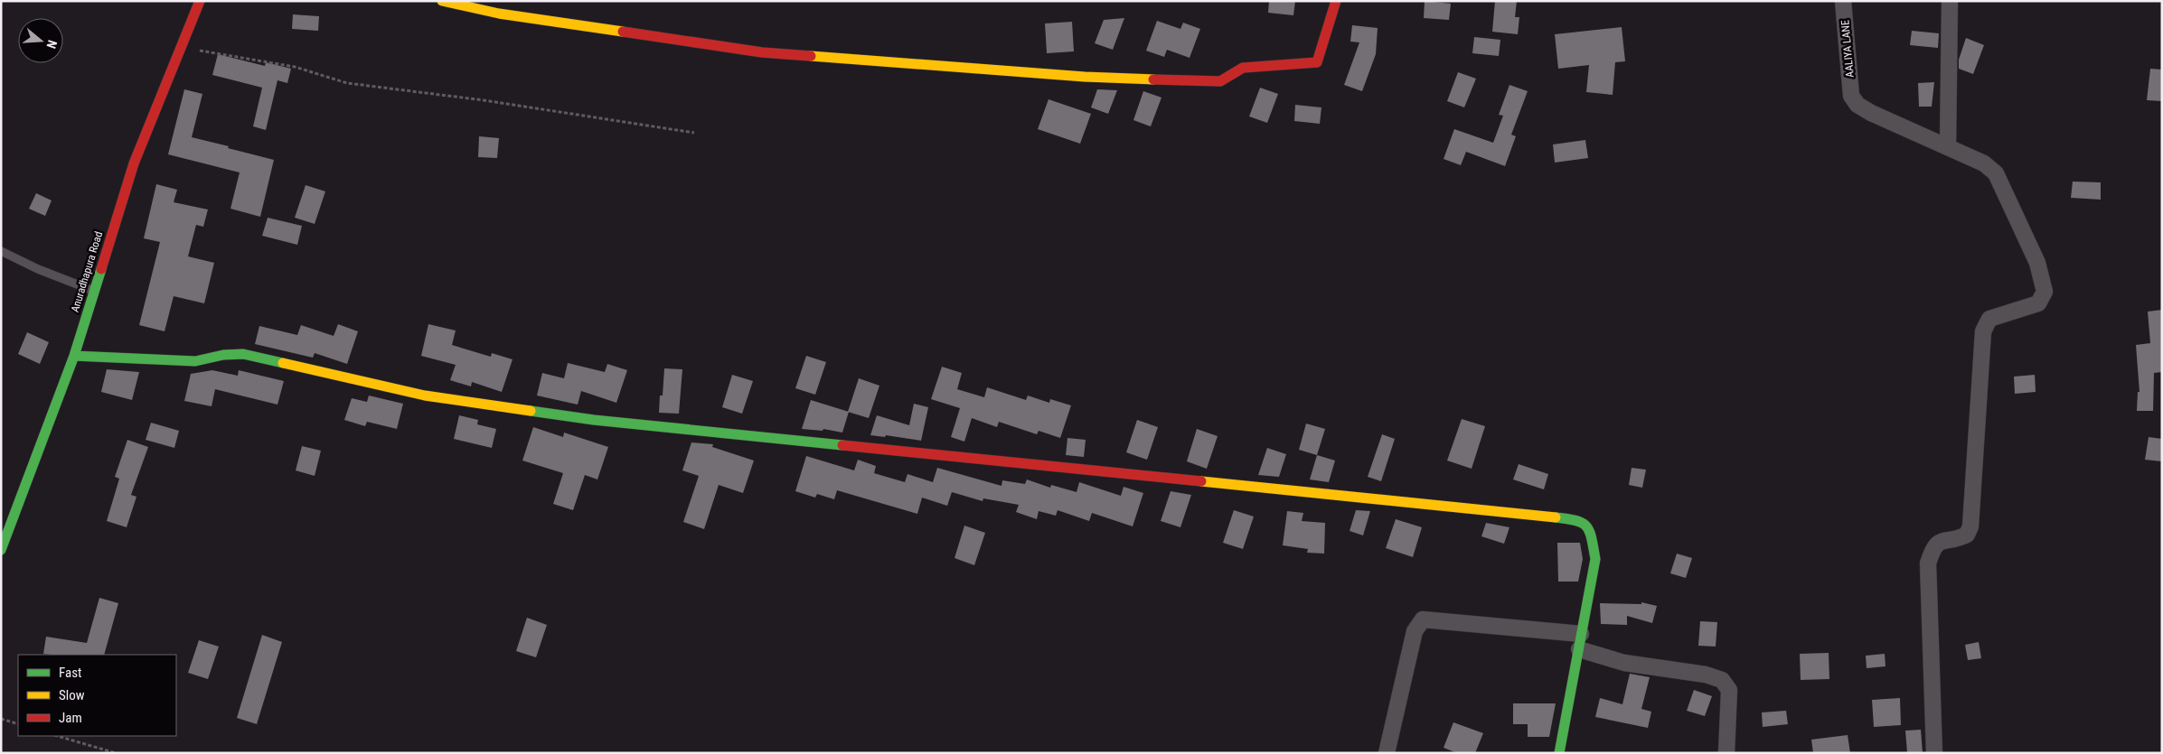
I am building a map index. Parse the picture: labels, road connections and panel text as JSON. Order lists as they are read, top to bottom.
{
  "streets": {
    "main road": ["Anuradhapura Road"],
    "street": ["AALIYA LANE"]
  },
  "legend": ["Fast", "Slow", "Jam"],
  "north": "right"
}
